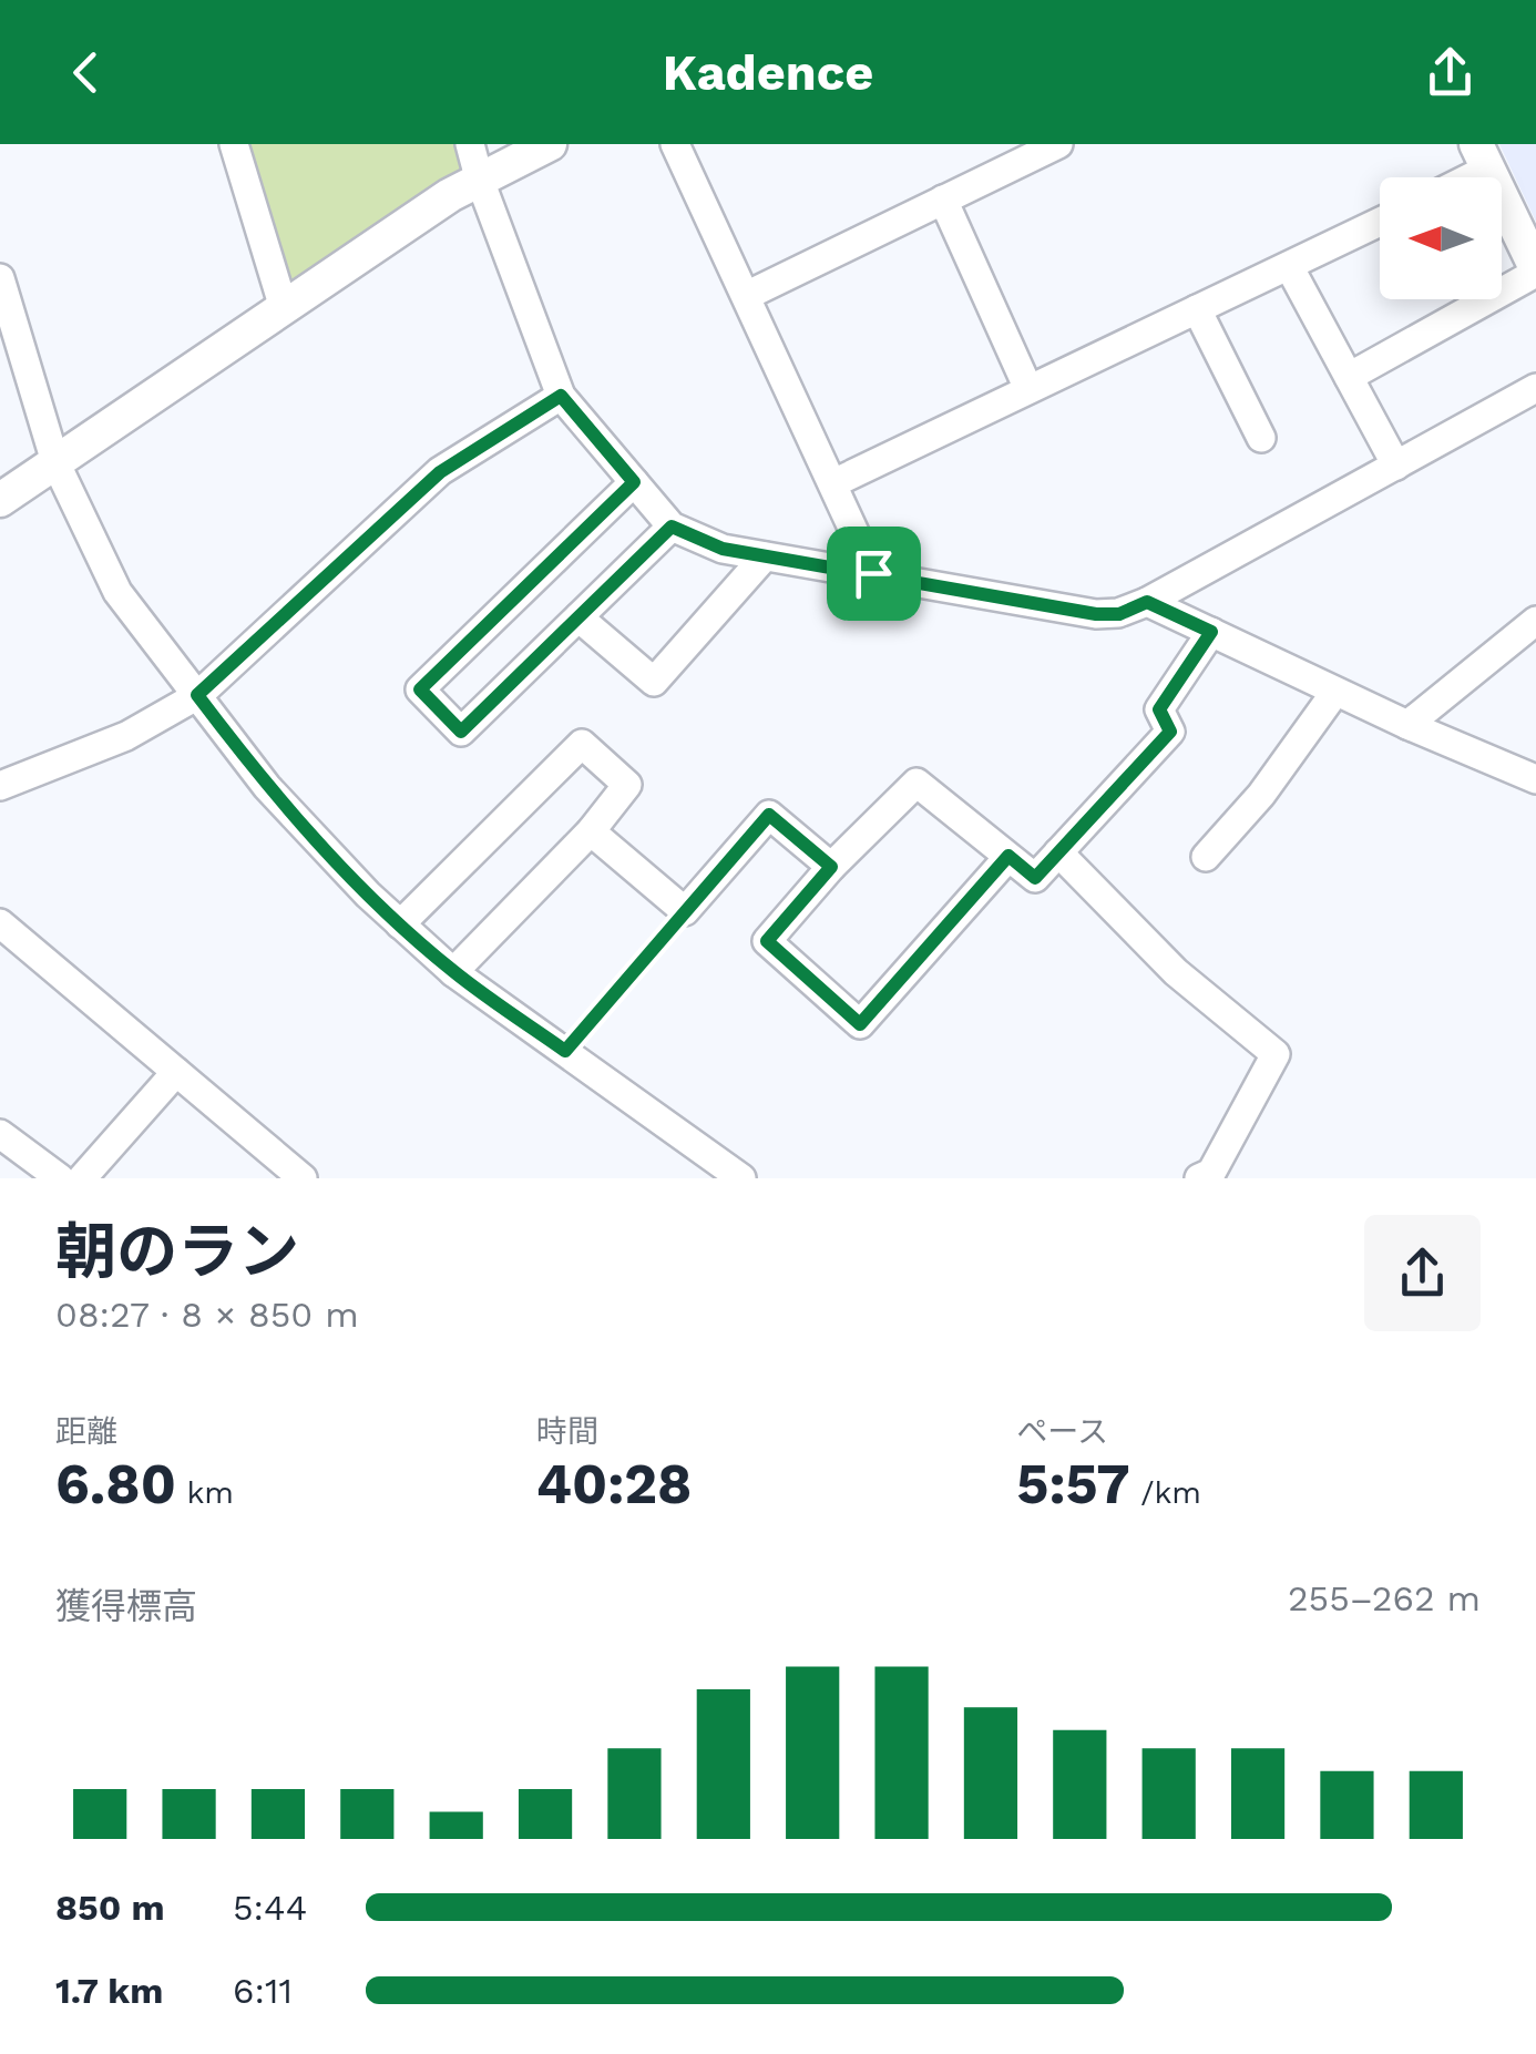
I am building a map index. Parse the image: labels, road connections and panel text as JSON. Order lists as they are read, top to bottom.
{
  "north": "left",
  "page": {
    "header": "Kadence",
    "heading": ["朝のラン", "08:27 · 8 × 850 m"],
    "stats": [
      ["距離", "6.80 km"],
      ["時間", "40:28"],
      ["ペース", "5:57 /km"]
    ],
    "chart": ["獲得標高", "255–262 m"],
    "list": [
      {
        "name": "850 m",
        "note": "5:44"
      },
      {
        "name": "1.7 km",
        "note": "6:11"
      }
    ]
  }
}
